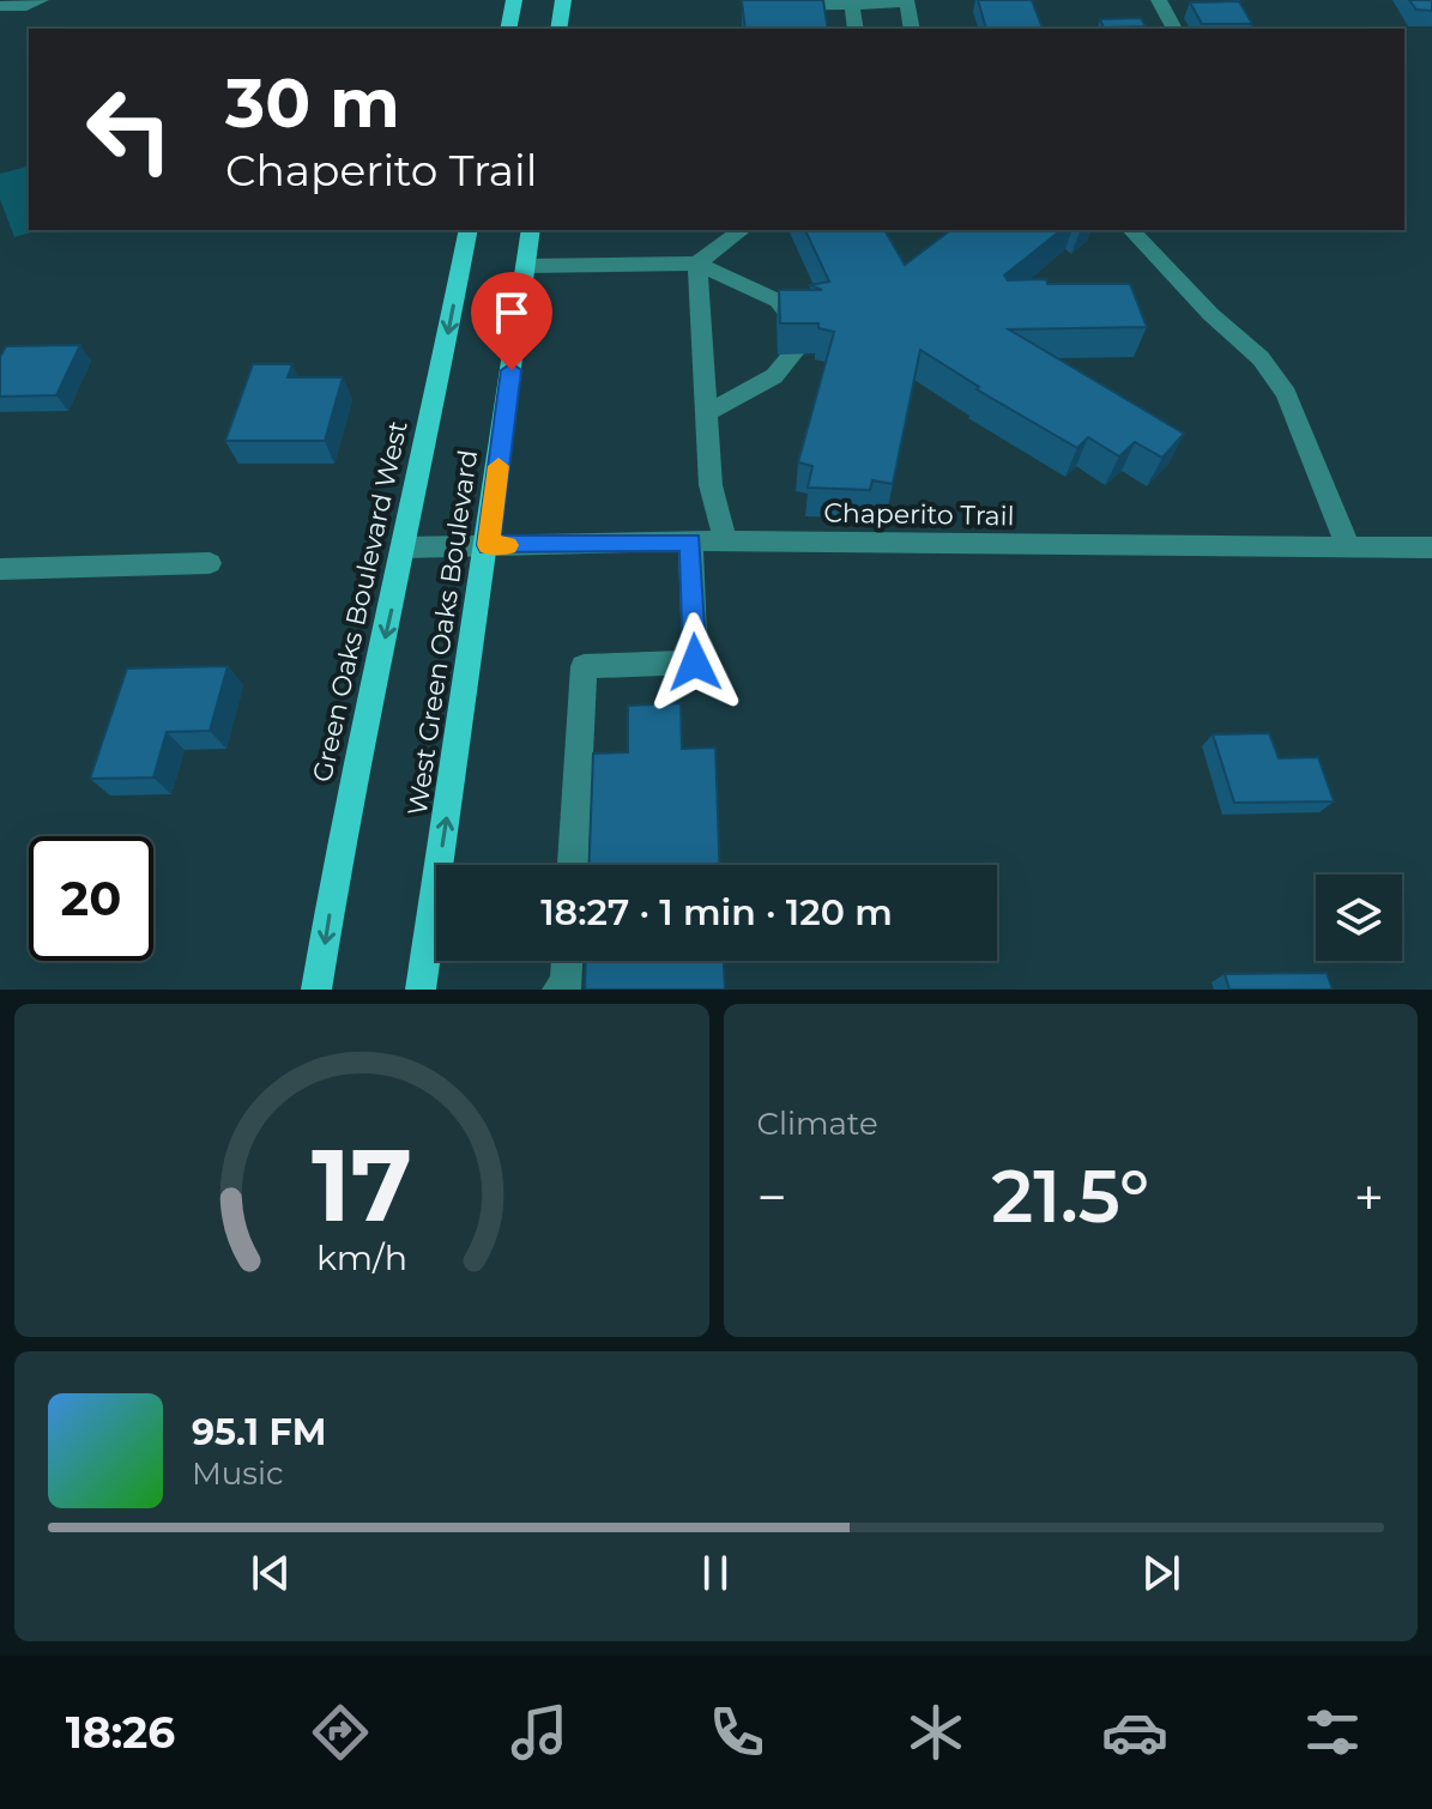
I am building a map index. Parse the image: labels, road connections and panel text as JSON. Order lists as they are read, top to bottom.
{
  "streets": {
    "main road": ["Green Oaks Boulevard West", "West Green Oaks Boulevard"],
    "street": ["Chaperito Trail"]
  },
  "crossings": [
    ["Chaperito Trail", "Green Oaks Boulevard West"],
    ["Chaperito Trail", "West Green Oaks Boulevard"]
  ],
  "one_way": ["Green Oaks Boulevard West", "West Green Oaks Boulevard"],
  "page": {
    "turn": ["30 m", "Chaperito Trail"],
    "limit": "20",
    "trip": "18:27 · 1 min · 120 m",
    "tile": "Climate",
    "heat": ["−", "21.5°", "+"],
    "song": ["95.1 FM", "Music"],
    "tabs": "18:26",
    "gauge": ["17", "km/h"]
  }
}
